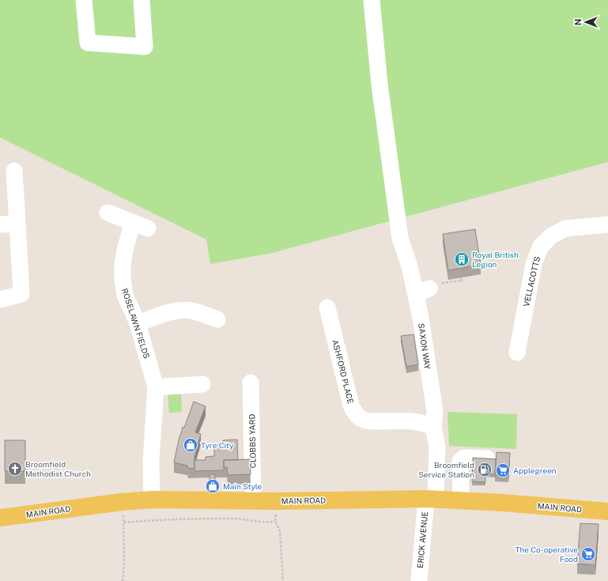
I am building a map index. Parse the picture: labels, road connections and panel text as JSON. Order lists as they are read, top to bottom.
{
  "streets": {
    "main road": ["MAIN ROAD"],
    "street": [
      "VELLACOTTS",
      "ROSELAWN FIELDS",
      "SAXON WAY",
      "ASHFORD PLACE",
      "CLOBBS YARD",
      "ERICK AVENUE"
    ]
  },
  "crossings": [
    ["ROSELAWN FIELDS", "MAIN ROAD"],
    ["SAXON WAY", "ASHFORD PLACE"],
    ["CLOBBS YARD", "MAIN ROAD"],
    ["MAIN ROAD", "ERICK AVENUE"]
  ],
  "places": {
    "building": ["Royal British Legion"],
    "shop": ["Tyre City", "Main Style"],
    "church": ["Broomfield Methodist Church"],
    "fuel station": ["Broomfield Service Station"],
    "supermarket": ["Applegreen", "The Co-operative Food"]
  },
  "north": "left"
}
